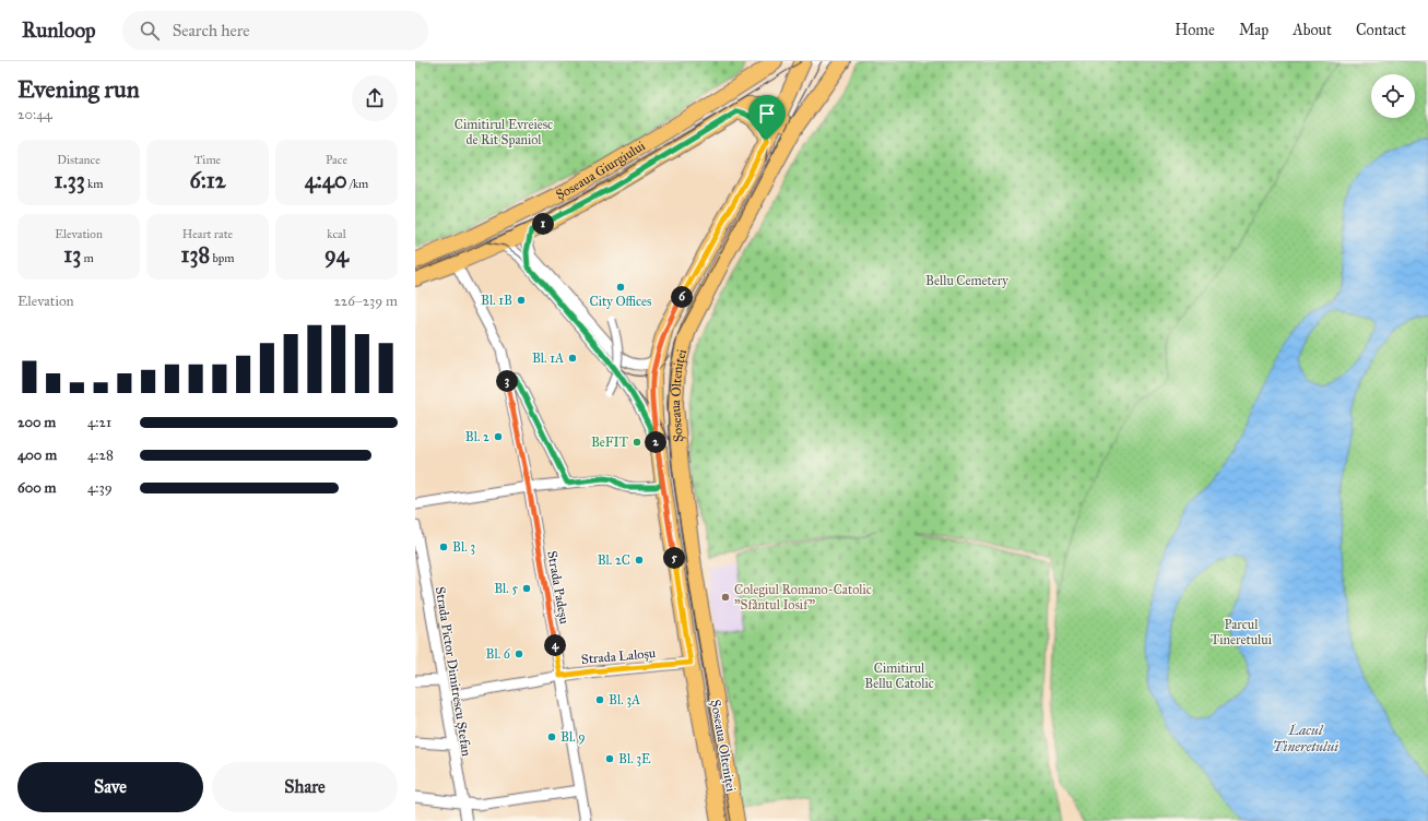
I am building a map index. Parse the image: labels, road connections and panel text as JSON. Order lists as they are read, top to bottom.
{
  "streets": {
    "main road": ["Șoseaua Giurgiului", "Șoseaua Olteniței"],
    "street": ["Strada Padeșu", "Strada Laloșu", "Strada Pictor Dimitrescu Ștefan"]
  },
  "crossings": [
    ["Șoseaua Giurgiului", "Șoseaua Olteniței"],
    ["Șoseaua Giurgiului", "Strada Padeșu"],
    ["Șoseaua Olteniței", "Strada Laloșu"],
    ["Strada Padeșu", "Strada Laloșu"],
    ["Strada Laloșu", "Strada Pictor Dimitrescu Ștefan"]
  ],
  "water": ["Lacul Tineretului"],
  "parks": [
    "Cimitirul Evreiesc de Rit Spaniol",
    "Bellu Cemetery",
    "Parcul Tineretului",
    "Cimitirul Bellu Catolic"
  ],
  "places": [
    "City Offices",
    "Bl. 1B",
    "Bl. 1A",
    "Bl. 2",
    "BeFIT",
    "Bl. 3",
    "Bl. 2C",
    "Bl. 5",
    "Colegiul Romano-Catolic \"Sfântul Iosif\"",
    "Bl. 6",
    "Bl. 3A",
    "Bl. 9",
    "Bl. 3E"
  ],
  "page": {
    "header": "Runloop",
    "search": "Search here",
    "nav": [
      "Home",
      "Map",
      "About",
      "Contact"
    ],
    "heading": ["Evening run", "20:44"],
    "stats": [
      ["Distance", "1.33 km"],
      ["Time", "6:12"],
      ["Pace", "4:40 /km"],
      ["Elevation", "13 m"],
      ["Heart rate", "138 bpm"],
      ["kcal", "94"]
    ],
    "pins": [
      "1",
      "6",
      "3",
      "2",
      "5",
      "4"
    ],
    "chart": ["Elevation", "226–239 m"],
    "list": [
      {
        "name": "200 m",
        "note": "4:21"
      },
      {
        "name": "400 m",
        "note": "4:28"
      },
      {
        "name": "600 m",
        "note": "4:39"
      }
    ],
    "buttons": ["Save", "Share"]
  }
}
